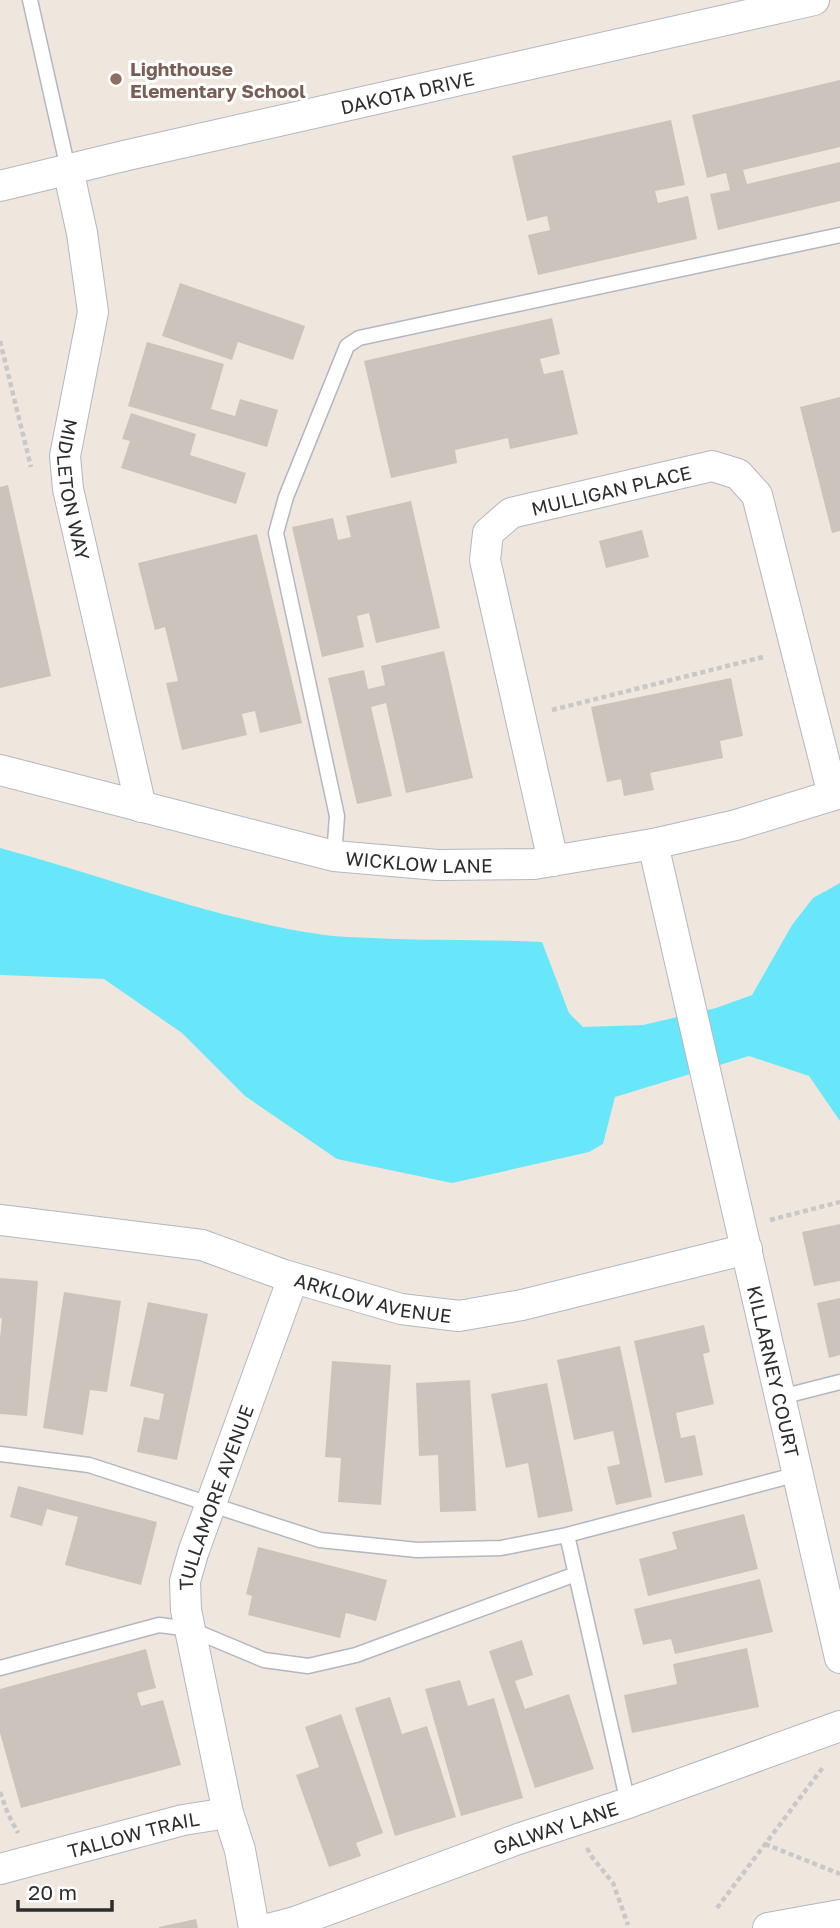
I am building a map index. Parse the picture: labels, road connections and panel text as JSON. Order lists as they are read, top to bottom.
{
  "streets": {
    "street": [
      "DAKOTA DRIVE",
      "MIDLETON WAY",
      "MULLIGAN PLACE",
      "WICKLOW LANE",
      "ARKLOW AVENUE",
      "KILLARNEY COURT",
      "TULLAMORE AVENUE",
      "GALWAY LANE",
      "TALLOW TRAIL"
    ]
  },
  "crossings": [
    ["DAKOTA DRIVE", "MIDLETON WAY"],
    ["MIDLETON WAY", "WICKLOW LANE"],
    ["MULLIGAN PLACE", "WICKLOW LANE"],
    ["WICKLOW LANE", "KILLARNEY COURT"],
    ["ARKLOW AVENUE", "KILLARNEY COURT"],
    ["ARKLOW AVENUE", "TULLAMORE AVENUE"],
    ["TULLAMORE AVENUE", "TALLOW TRAIL"]
  ],
  "places": ["Lighthouse Elementary School"],
  "scale_bar": "20 m"
}
